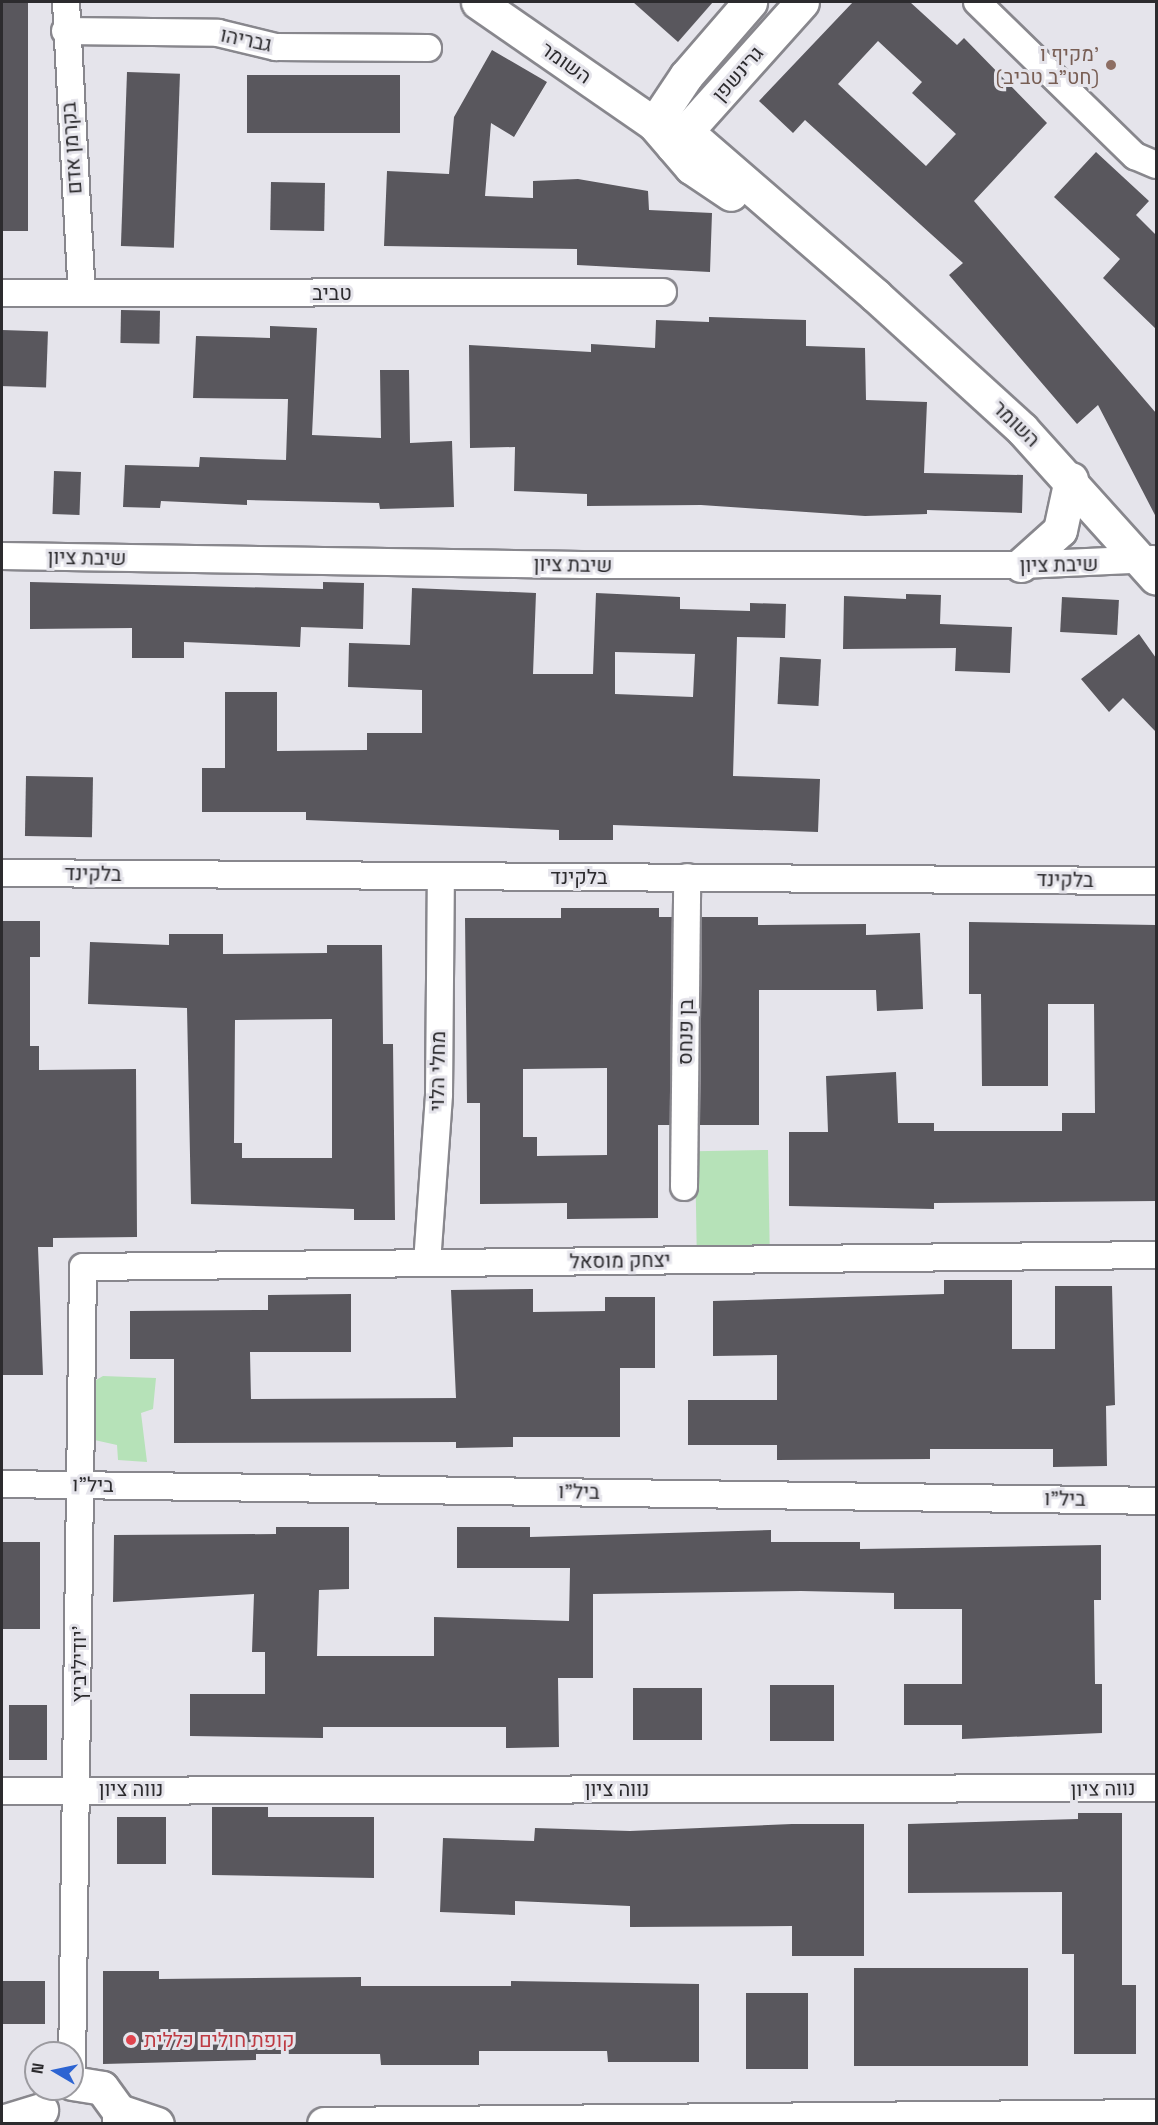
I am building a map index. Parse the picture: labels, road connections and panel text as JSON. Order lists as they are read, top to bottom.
{
  "streets": {
    "street": [
      "גבריהו",
      "השומר",
      "גרינשפן",
      "בקרמן אדם",
      "טביב",
      "שיבת ציון",
      "בלקינד",
      "בן פנחס",
      "מחלי הלוי",
      "יצחק מוסאל",
      "ביל\"ו",
      "יודיליביץ'",
      "נווה ציון"
    ]
  },
  "crossings": [
    ["גבריהו", "בקרמן אדם"],
    ["השומר", "גרינשפן"],
    ["השומר", "שיבת ציון"],
    ["בקרמן אדם", "טביב"],
    ["בלקינד", "בן פנחס"],
    ["בלקינד", "מחלי הלוי"],
    ["מחלי הלוי", "יצחק מוסאל"],
    ["יצחק מוסאל", "יודיליביץ'"],
    ["ביל\"ו", "יודיליביץ'"],
    ["יודיליביץ'", "נווה ציון"]
  ],
  "places": ["מקיף ו' (חט\"ב טביב)", "קופת חולים כללית"],
  "north": "left"
}
